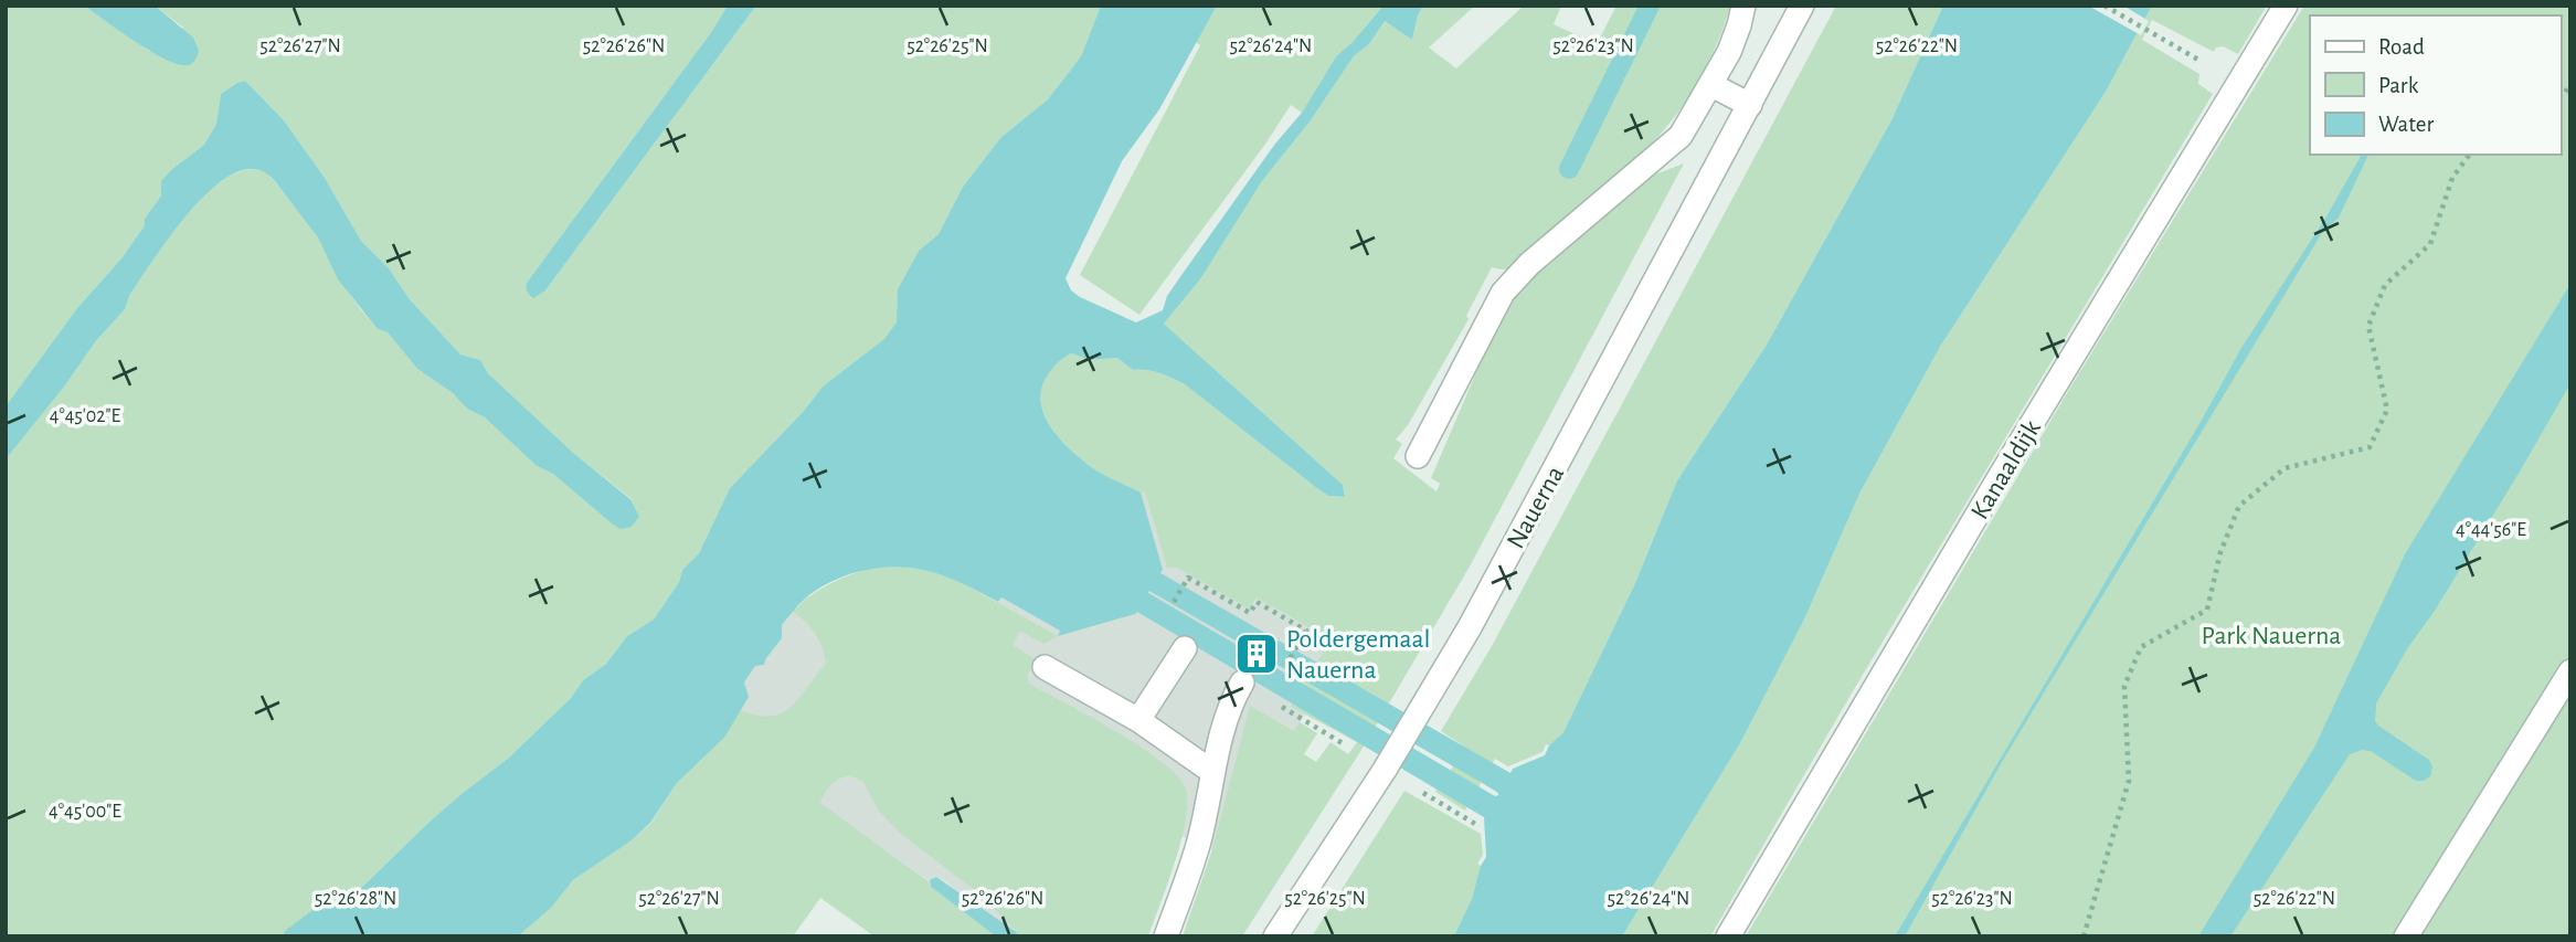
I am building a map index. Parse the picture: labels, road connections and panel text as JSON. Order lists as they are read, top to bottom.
{
  "streets": {
    "street": ["Kanaaldijk", "Nauerna"]
  },
  "parks": ["Park Nauerna"],
  "places": {
    "building": ["Poldergemaal Nauerna"]
  },
  "legend": ["Road", "Park", "Water"],
  "coordinates": [
    "52°26'27\"N",
    "52°26'26\"N",
    "52°26'25\"N",
    "52°26'24\"N",
    "52°26'23\"N",
    "52°26'22\"N",
    "4°45'02\"E",
    "4°44'56\"E",
    "4°45'00\"E",
    "52°26'28\"N"
  ]
}
